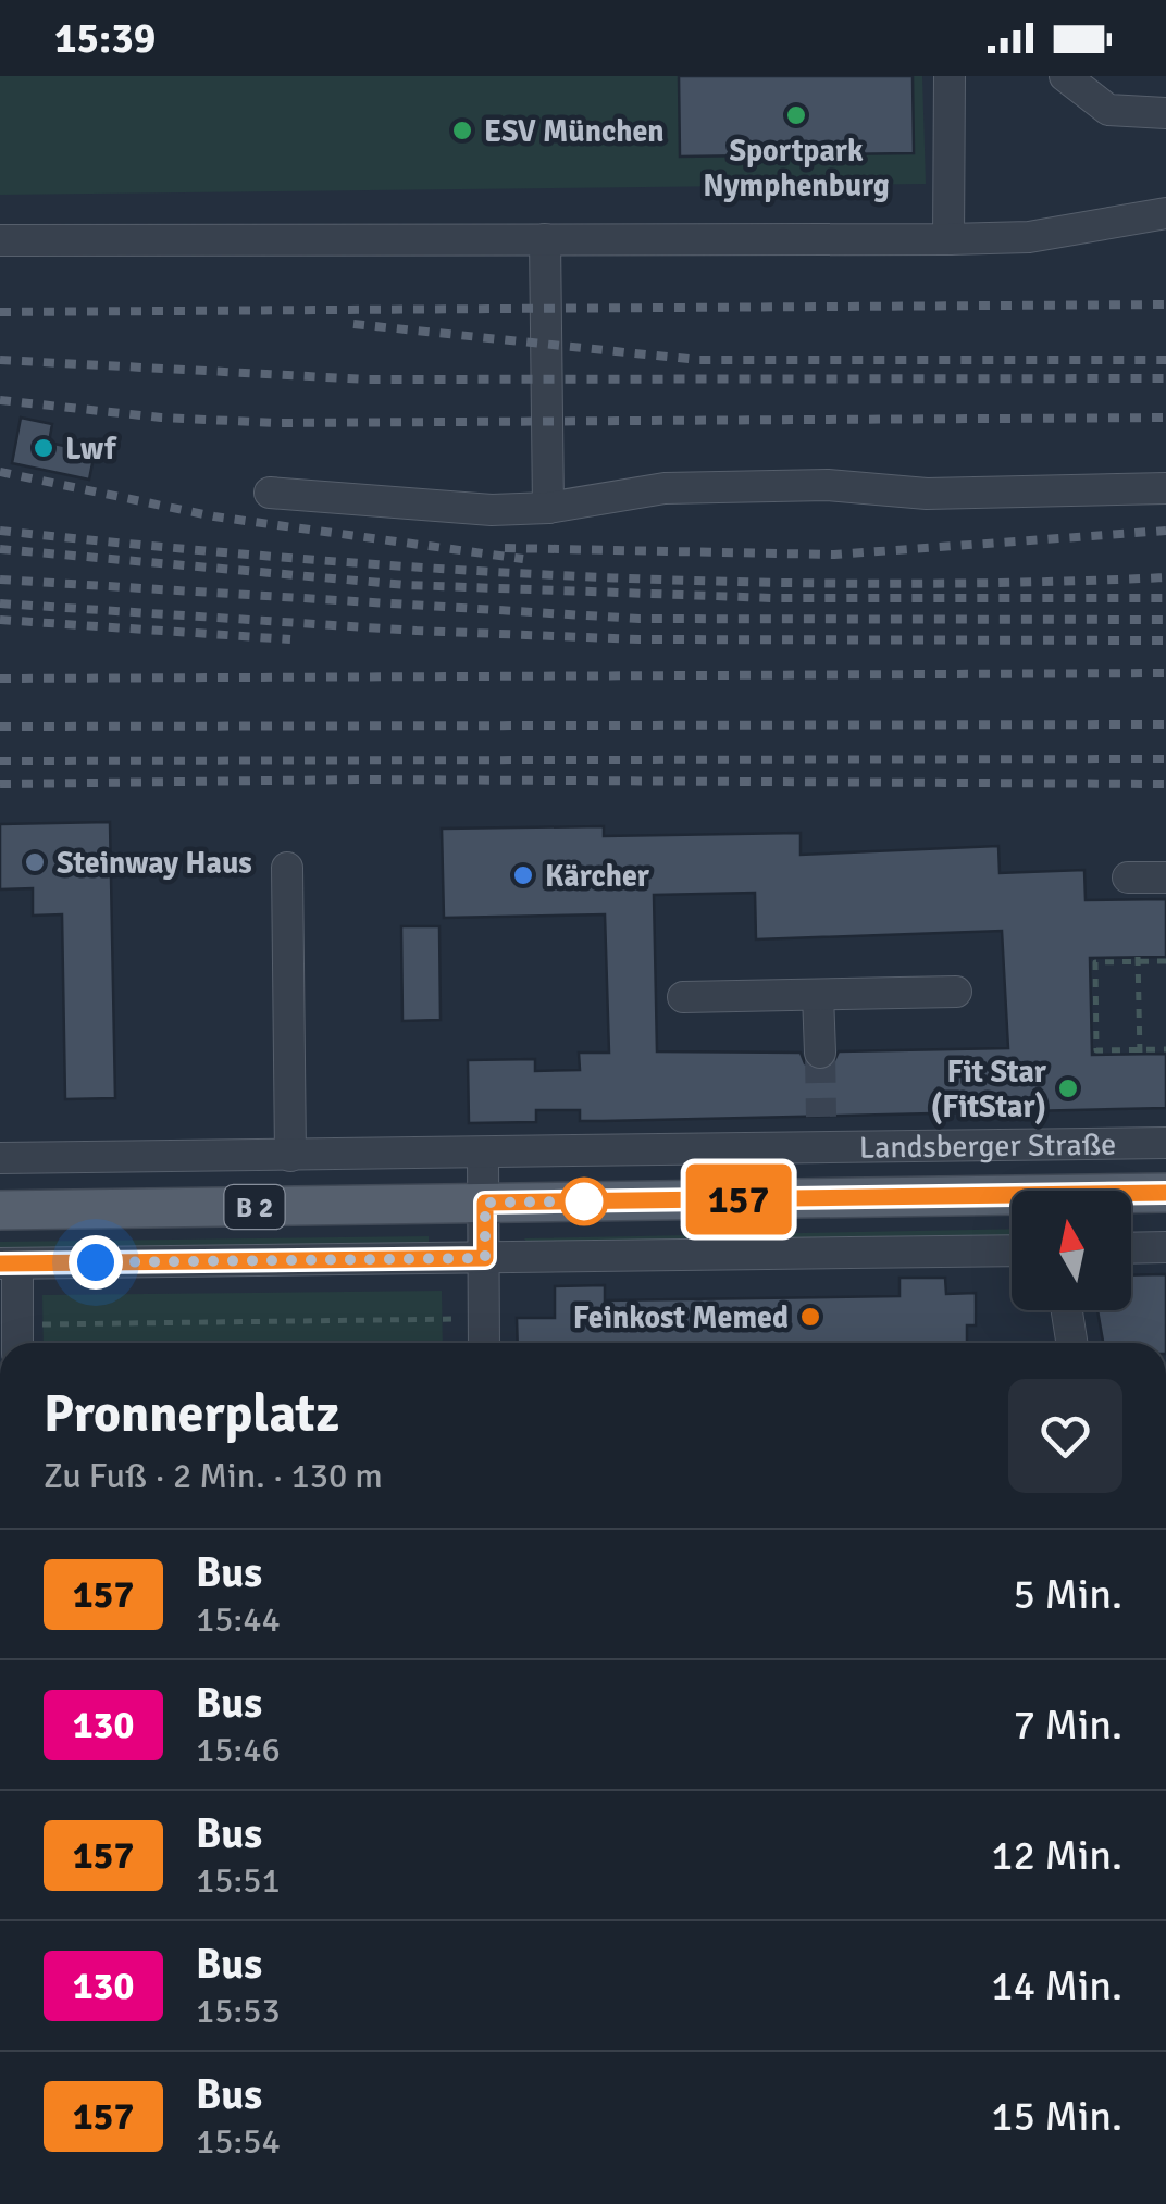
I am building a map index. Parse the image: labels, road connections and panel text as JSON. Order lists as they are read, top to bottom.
{
  "streets": {
    "main road": ["Landsberger Straße", "B 2"]
  },
  "places": [
    "Sportpark Nymphenburg",
    "ESV München",
    "Lwf",
    "Steinway Haus",
    "Kärcher",
    "Fit Star (FitStar)",
    "Feinkost Memed"
  ],
  "lines": ["bus line 157"],
  "north": "top",
  "page": {
    "status": "15:39",
    "on_map": "157",
    "heading": ["Pronnerplatz", "Zu Fuß · 2 Min. · 130 m"],
    "list": [
      {
        "mark": "157",
        "name": "Bus",
        "note": "15:44",
        "value": "5 Min."
      },
      {
        "mark": "130",
        "name": "Bus",
        "note": "15:46",
        "value": "7 Min."
      },
      {
        "mark": "157",
        "name": "Bus",
        "note": "15:51",
        "value": "12 Min."
      },
      {
        "mark": "130",
        "name": "Bus",
        "note": "15:53",
        "value": "14 Min."
      },
      {
        "mark": "157",
        "name": "Bus",
        "note": "15:54",
        "value": "15 Min."
      }
    ]
  }
}
